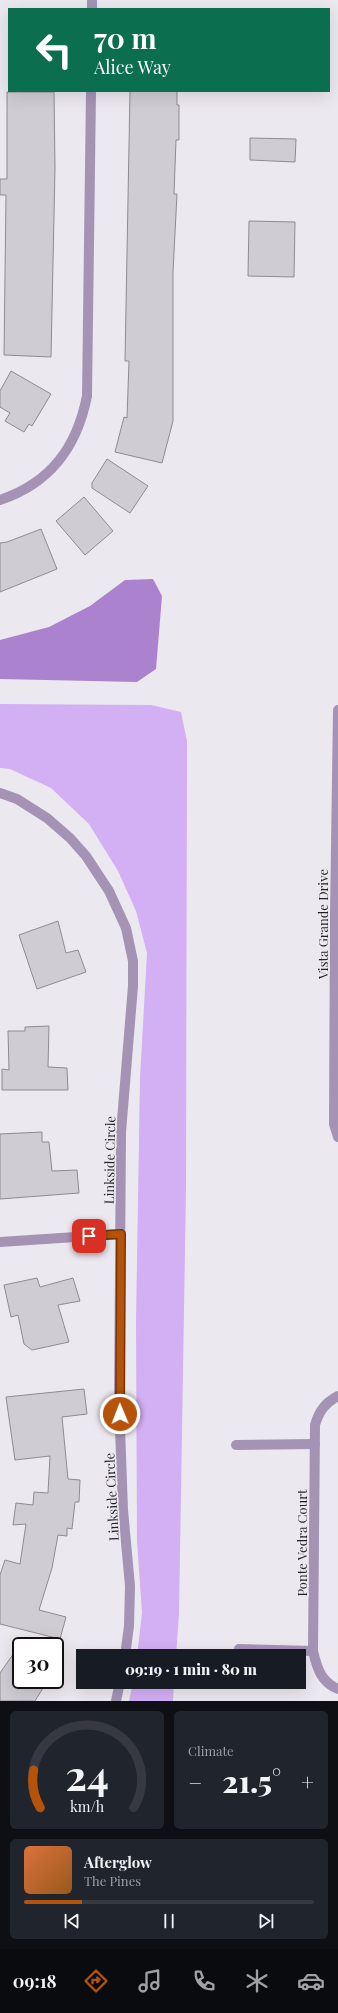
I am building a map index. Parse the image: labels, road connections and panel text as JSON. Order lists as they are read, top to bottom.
{
  "streets": {
    "street": ["Vista Grande Drive", "Linkside Circle", "Ponte Vedra Court"]
  },
  "page": {
    "turn": ["70 m", "Alice Way"],
    "limit": "30",
    "trip": "09:19 · 1 min · 80 m",
    "tile": "Climate",
    "heat": ["−", "21.5°", "+"],
    "song": ["Afterglow", "The Pines"],
    "tabs": "09:18",
    "gauge": ["24", "km/h"]
  }
}
